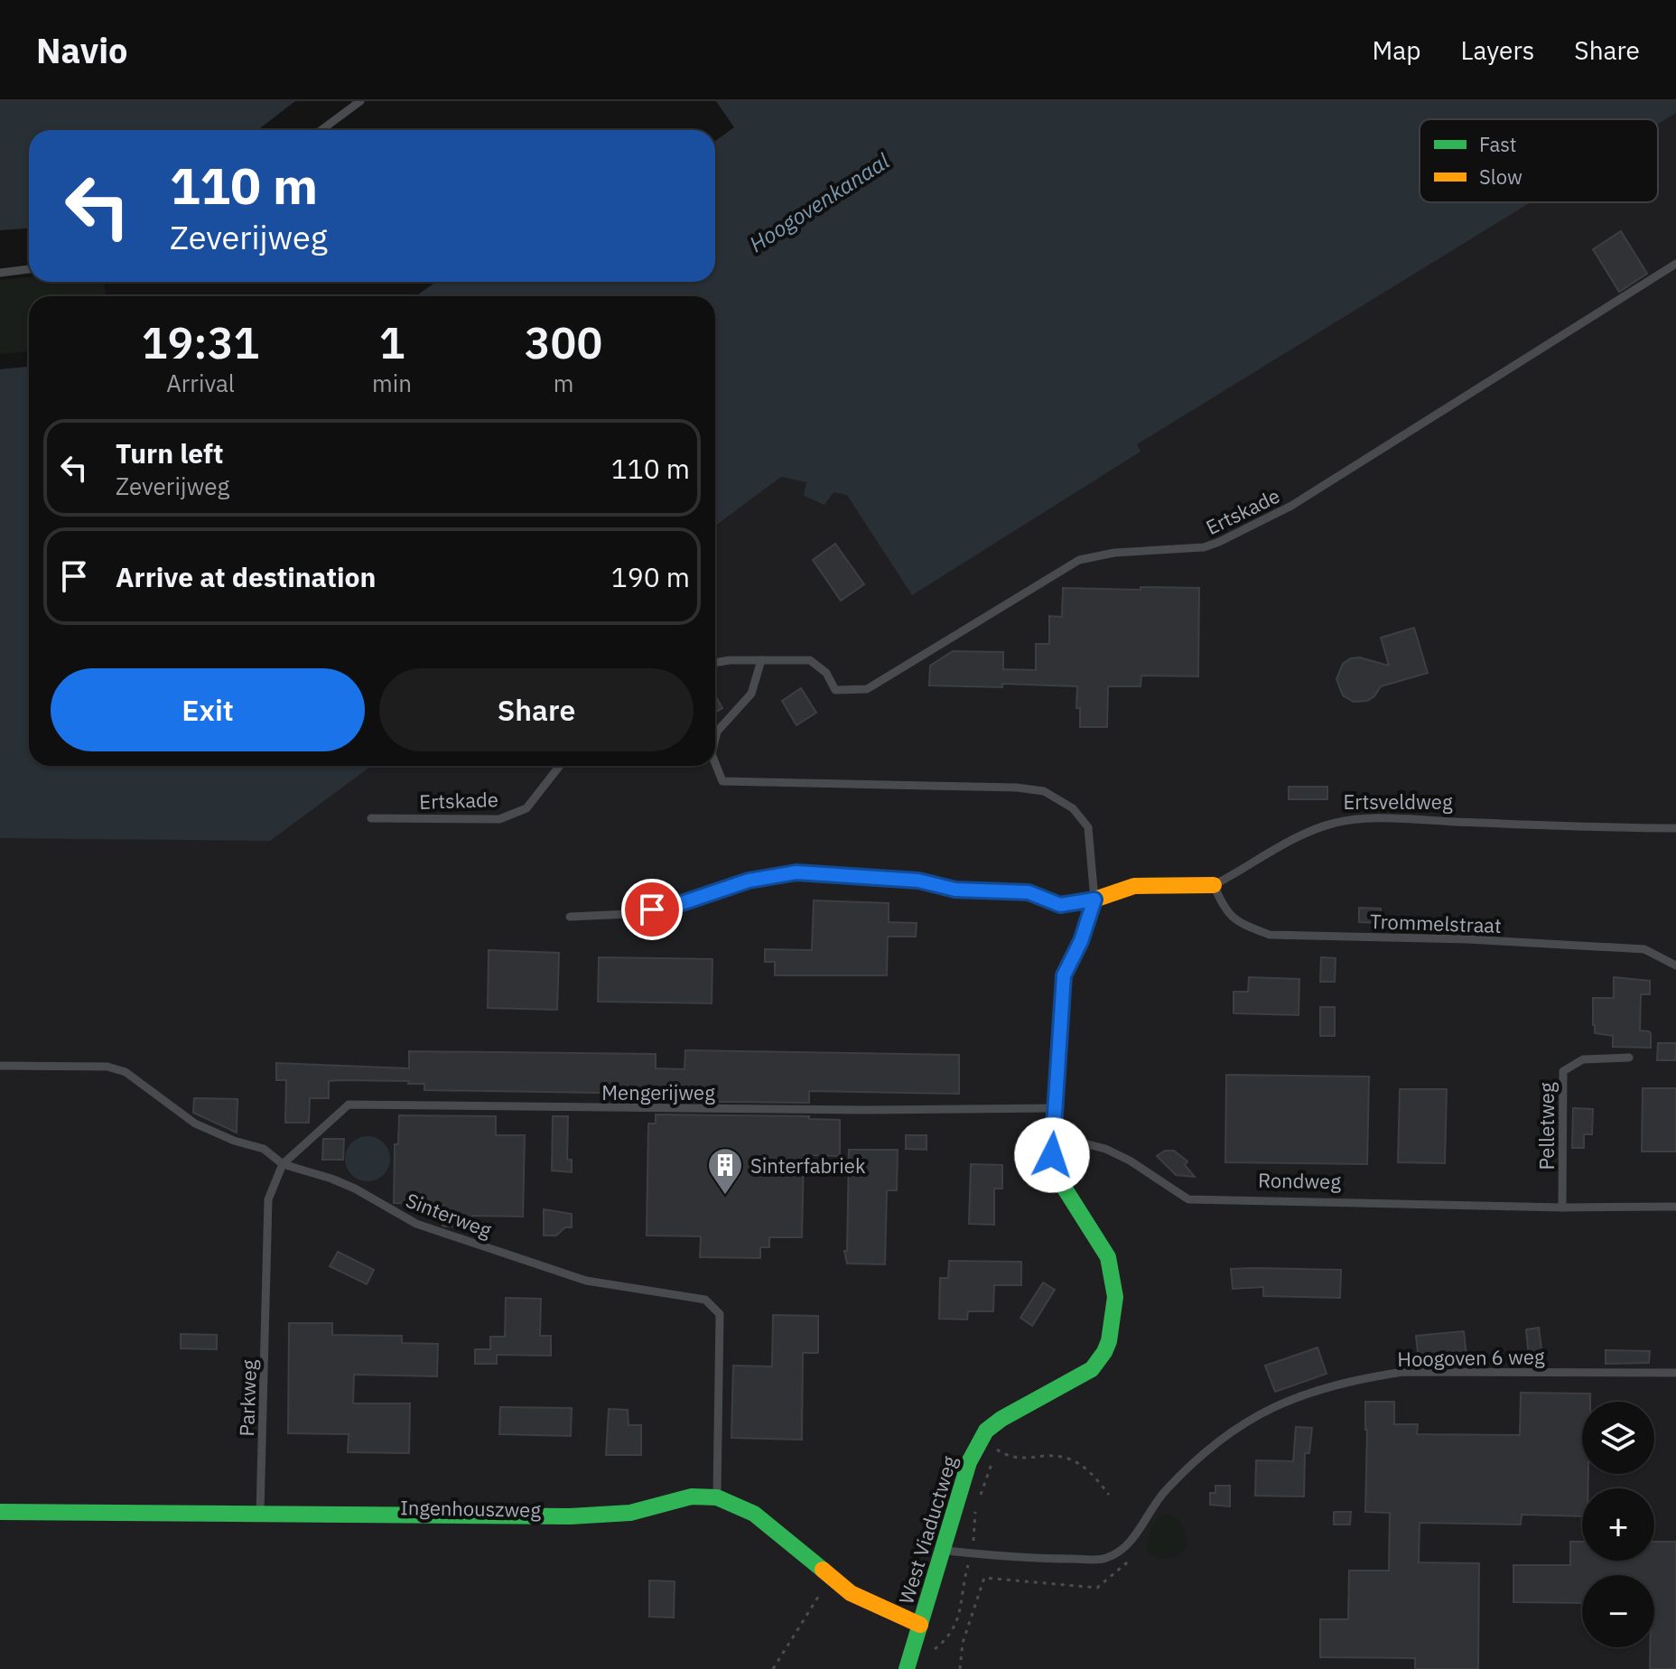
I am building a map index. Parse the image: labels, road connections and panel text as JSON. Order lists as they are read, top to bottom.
{
  "streets": {
    "street": ["Ertsveldweg", "Ingenhouszweg", "West Viaductweg"],
    "lane": [
      "Ertskade",
      "Trommelstraat",
      "Mengerijweg",
      "Pelletweg",
      "Rondweg",
      "Sinterweg",
      "Hoogoven 6 weg",
      "Parkweg"
    ]
  },
  "crossings": [
    ["Ertsveldweg", "Trommelstraat"],
    ["Mengerijweg", "Sinterweg"],
    ["Mengerijweg", "Parkweg"],
    ["Pelletweg", "Rondweg"],
    ["Rondweg", "West Viaductweg"],
    ["Sinterweg", "Parkweg"],
    ["Sinterweg", "Ingenhouszweg"],
    ["Hoogoven 6 weg", "West Viaductweg"],
    ["Parkweg", "Ingenhouszweg"],
    ["Ingenhouszweg", "West Viaductweg"]
  ],
  "water": ["Hoogovenkanaal"],
  "places": {
    "building": ["Sinterfabriek"]
  },
  "legend": ["Fast", "Slow"],
  "page": {
    "header": "Navio",
    "nav": ["Map", "Layers", "Share"],
    "turn": ["110 m", "Zeverijweg"],
    "eta": [
      "19:31",
      "Arrival",
      "1",
      "min",
      "300",
      "m"
    ],
    "list": [
      {
        "name": "Turn left",
        "note": "Zeverijweg",
        "value": "110 m"
      },
      {
        "name": "Arrive at destination",
        "value": "190 m"
      }
    ],
    "buttons": ["Exit", "Share"],
    "map_buttons": ["+", "−"]
  }
}
